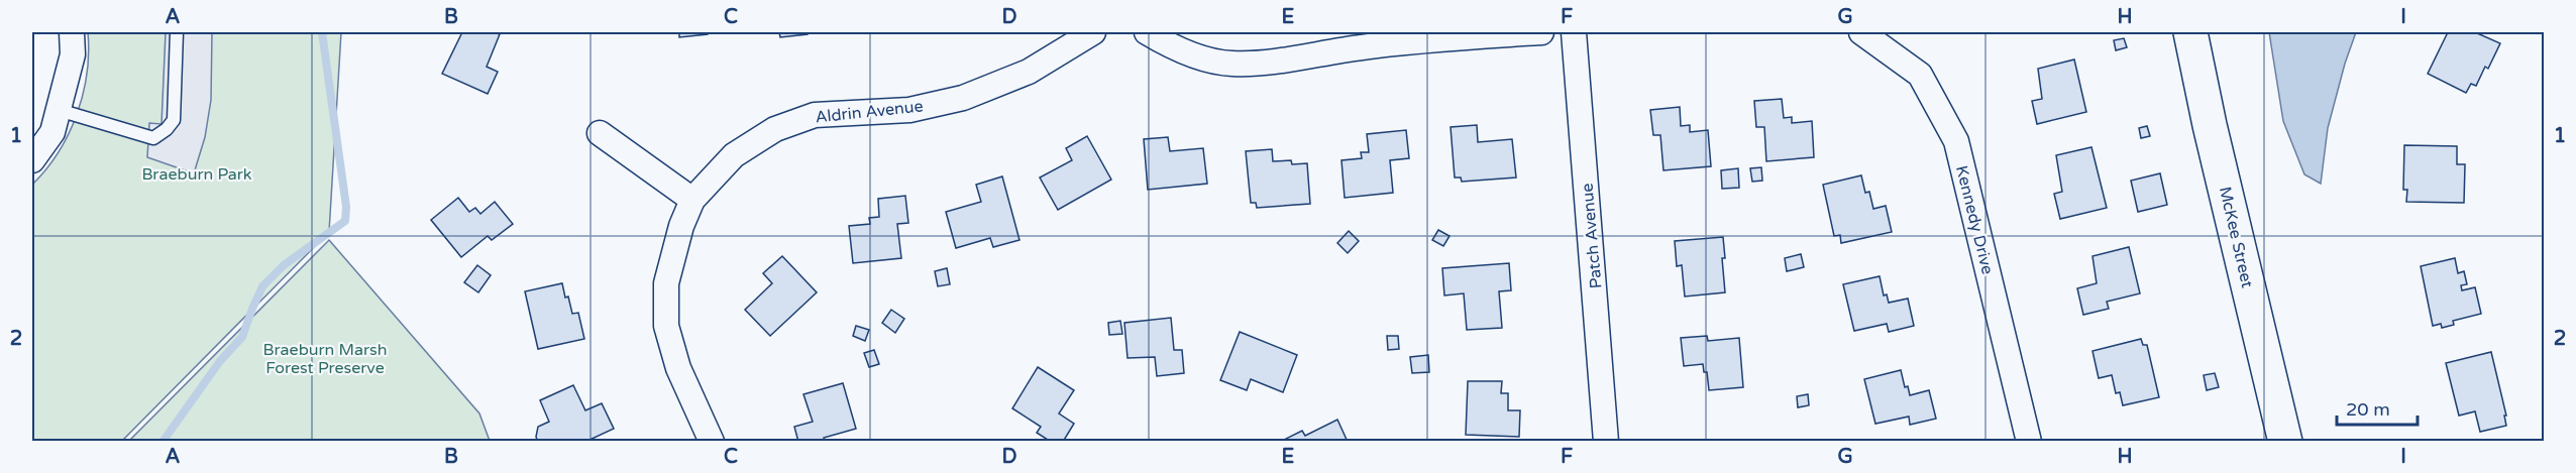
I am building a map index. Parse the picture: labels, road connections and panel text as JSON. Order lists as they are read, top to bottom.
{
  "streets": {
    "street": [
      "Aldrin Avenue",
      "Kennedy Drive",
      "Patch Avenue",
      "McKee Street"
    ]
  },
  "parks": ["Braeburn Park", "Braeburn Marsh Forest Preserve"],
  "scale_bar": "20 m",
  "grid": {
    "columns": [
      "A",
      "B",
      "C",
      "D",
      "E",
      "F",
      "G",
      "H",
      "I"
    ],
    "rows": ["1", "2"]
  }
}
